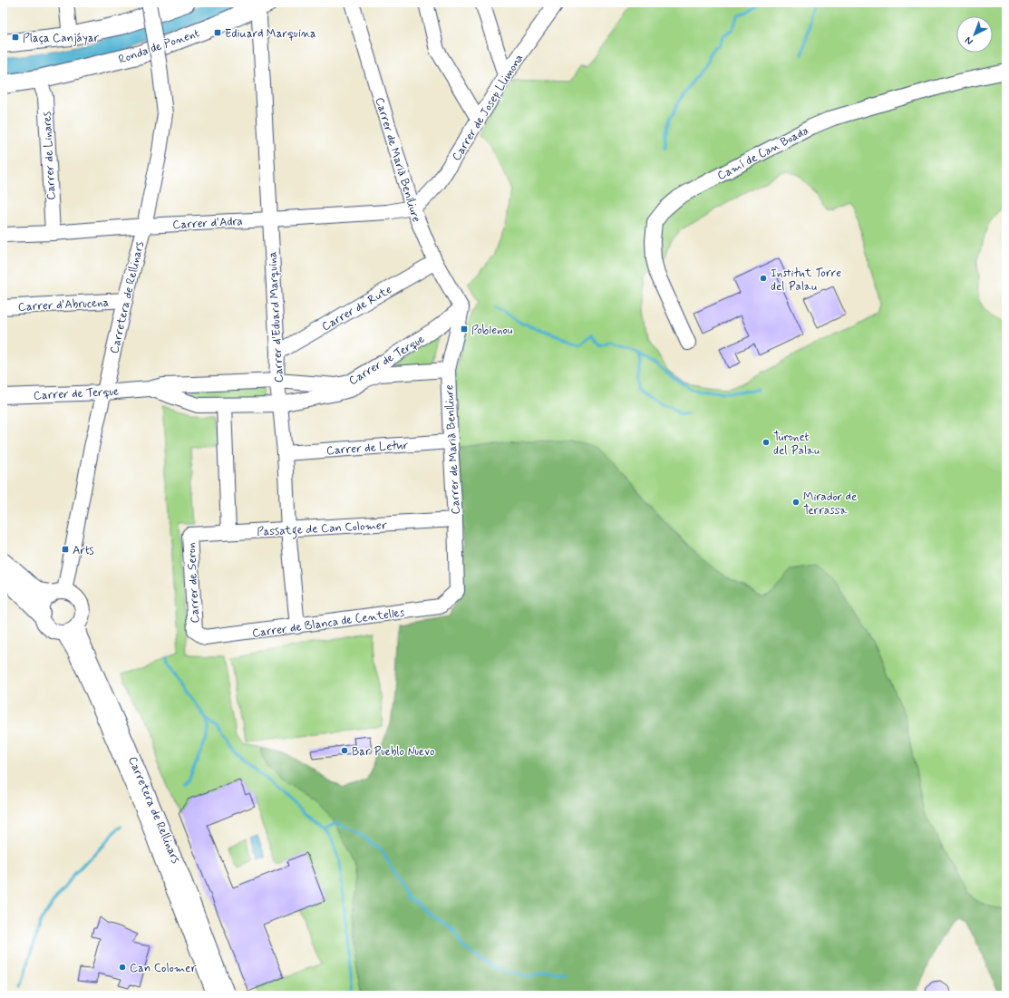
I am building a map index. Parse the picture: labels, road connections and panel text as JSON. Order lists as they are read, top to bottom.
{
  "streets": {
    "main road": ["Ronda de Ponent"],
    "street": [
      "Carrer de Josep Llimona",
      "Camí de Can Boada",
      "Carrer de Linares",
      "Carrer de Marià Benlliure",
      "Carrer d'Adra",
      "Carretera de Rellinars",
      "Carrer d'Abrucena",
      "Carrer de Rute",
      "Carrer d'Eduard Marquina",
      "Carrer de Terque",
      "Carrer de Letur",
      "Passatge de Can Colomer",
      "Carrer de Seron",
      "Carrer de Blanca de Centelles"
    ]
  },
  "crossings": [
    ["Ronda de Ponent", "Carrer de Linares"],
    ["Ronda de Ponent", "Carrer d'Eduard Marquina"],
    ["Carrer de Josep Llimona", "Carrer de Marià Benlliure"],
    ["Carrer de Josep Llimona", "Carrer d'Adra"],
    ["Carrer de Linares", "Carrer d'Adra"],
    ["Carrer de Marià Benlliure", "Carrer d'Adra"],
    ["Carrer de Marià Benlliure", "Carrer de Rute"],
    ["Carrer de Marià Benlliure", "Carrer de Terque"],
    ["Carrer de Marià Benlliure", "Carrer de Letur"],
    ["Carrer de Marià Benlliure", "Passatge de Can Colomer"],
    ["Carrer de Marià Benlliure", "Carrer de Blanca de Centelles"],
    ["Carrer d'Adra", "Carretera de Rellinars"],
    ["Carrer d'Adra", "Carrer d'Eduard Marquina"],
    ["Carretera de Rellinars", "Carrer d'Abrucena"],
    ["Carretera de Rellinars", "Carrer de Terque"],
    ["Carrer de Rute", "Carrer d'Eduard Marquina"],
    ["Carrer d'Eduard Marquina", "Carrer de Terque"],
    ["Carrer d'Eduard Marquina", "Carrer de Letur"],
    ["Carrer d'Eduard Marquina", "Passatge de Can Colomer"],
    ["Carrer d'Eduard Marquina", "Carrer de Blanca de Centelles"],
    ["Passatge de Can Colomer", "Carrer de Seron"],
    ["Carrer de Seron", "Carrer de Blanca de Centelles"]
  ],
  "places": {
    "transit": [
      "Ediuard Marquina",
      "Plaça Canjáyar",
      "Poblenou",
      "Arts"
    ],
    "other": [
      "Institut Torre del Palau",
      "Turonet del Palau",
      "Mirador de Terrassa",
      "Bar Pueblo Nuevo",
      "Can Colomer"
    ]
  },
  "north": "bottom left"
}
